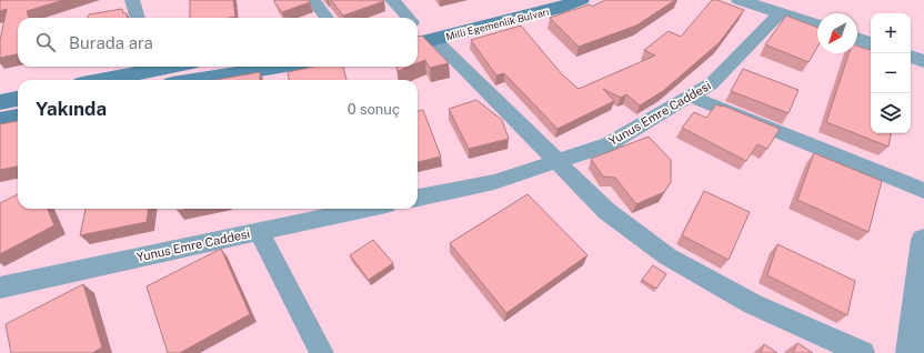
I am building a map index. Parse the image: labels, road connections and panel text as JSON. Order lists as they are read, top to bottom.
{
  "streets": {
    "main road": ["Milli Egemenlik Bulvarı"],
    "street": ["Yunus Emre Caddesi"]
  },
  "north": "bottom left",
  "page": {
    "map_buttons": ["+", "−"],
    "search": "Burada ara",
    "heading": ["Yakında", "0 sonuç"]
  }
}
